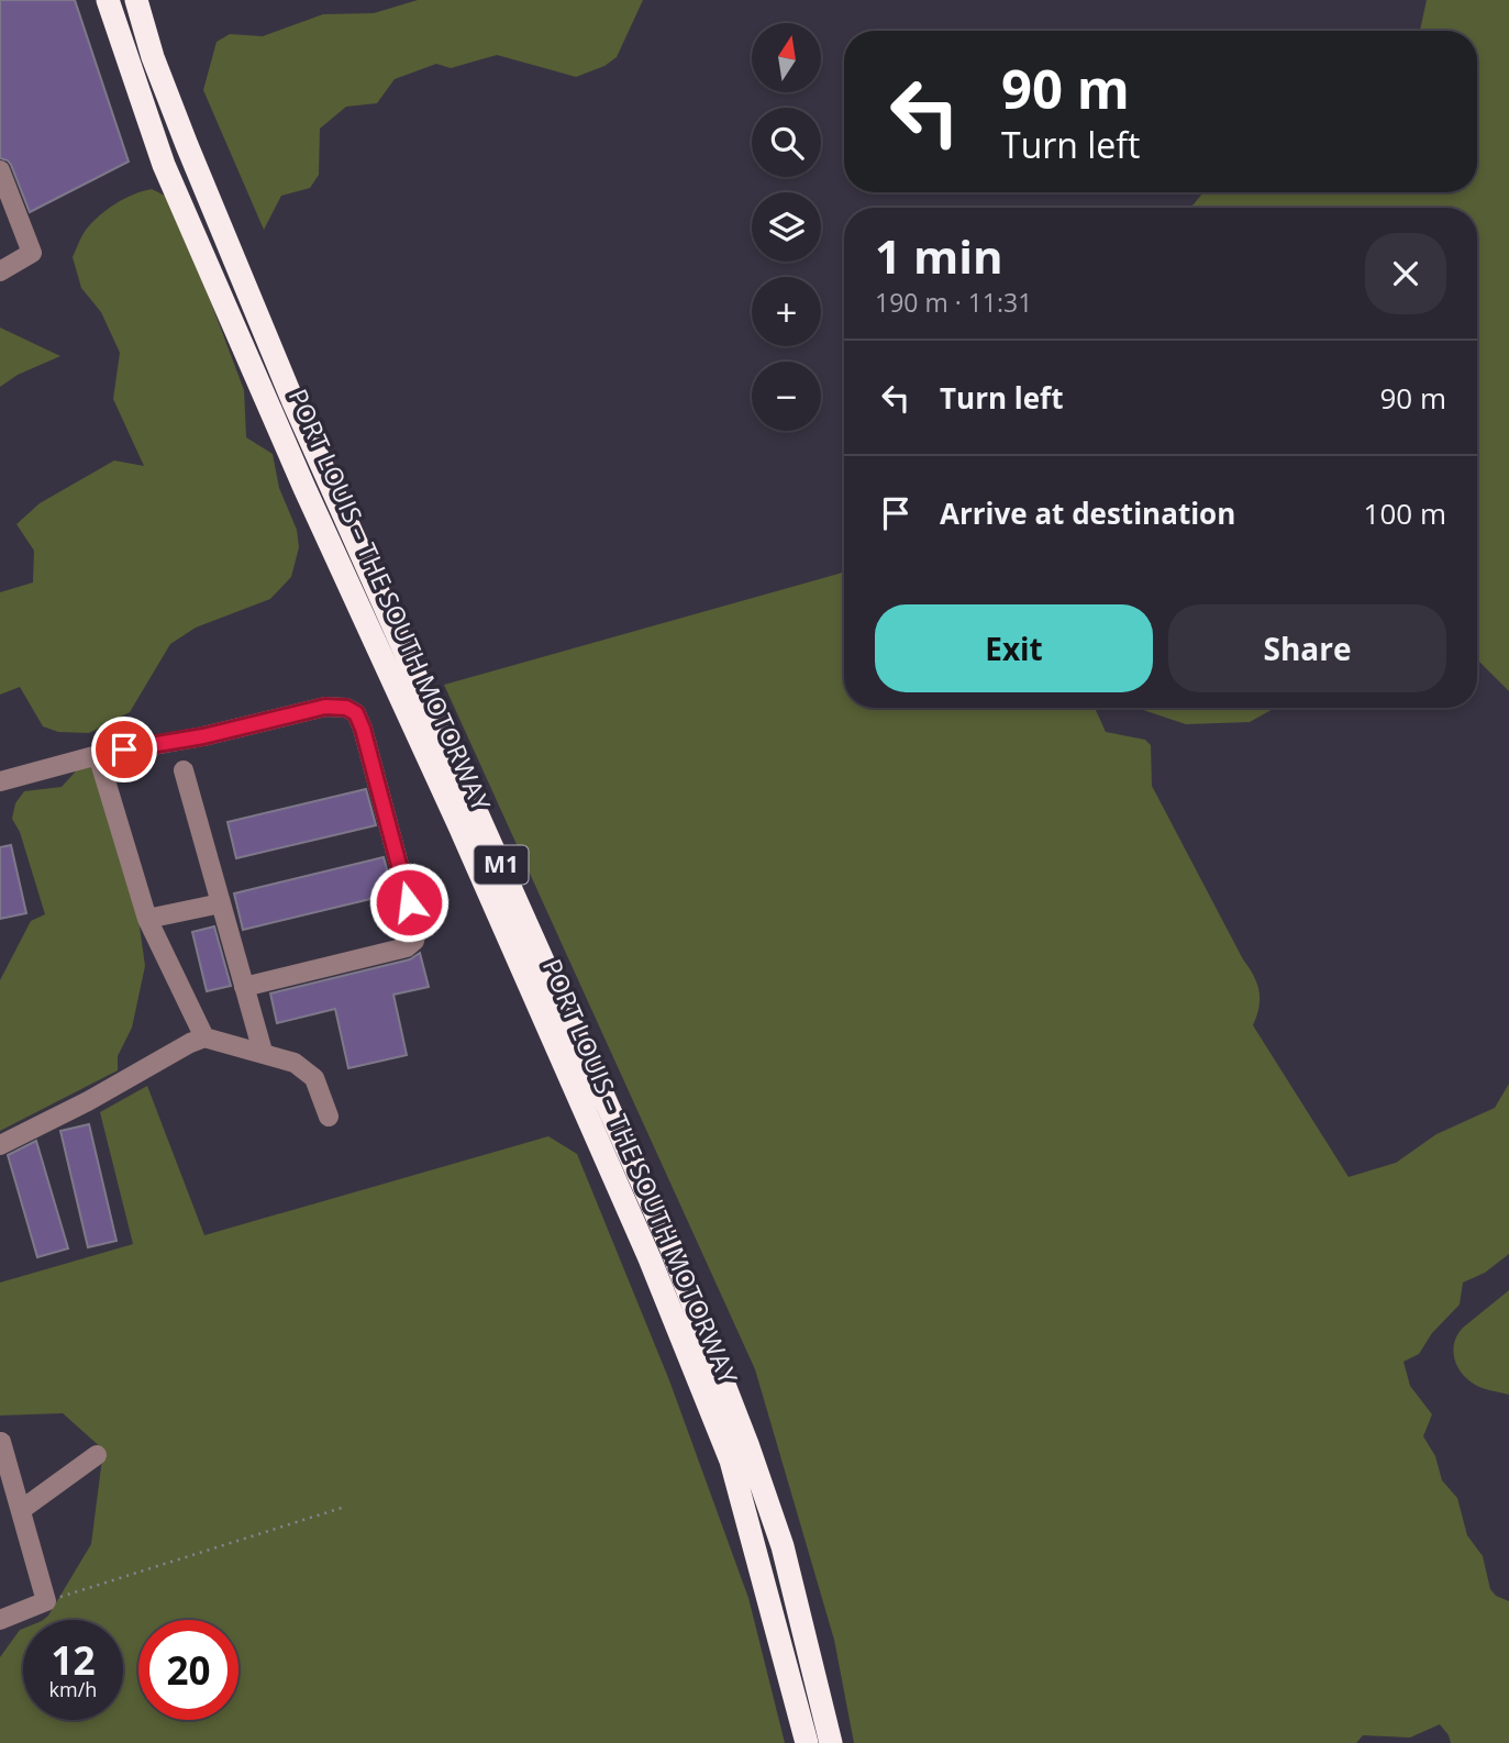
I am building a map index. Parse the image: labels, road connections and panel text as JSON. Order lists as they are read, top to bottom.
{
  "streets": {
    "highway": ["PORT LOUIS – THE SOUTH MOTORWAY", "M1"]
  },
  "north": "top",
  "page": {
    "map_buttons": ["+", "−"],
    "turn": ["90 m", "Turn left"],
    "heading": ["1 min", "190 m · 11:31"],
    "list": [
      {
        "name": "Turn left",
        "value": "90 m"
      },
      {
        "name": "Arrive at destination",
        "value": "100 m"
      }
    ],
    "buttons": ["Exit", "Share"],
    "speed": "12 km/h",
    "limit": "20"
  }
}
